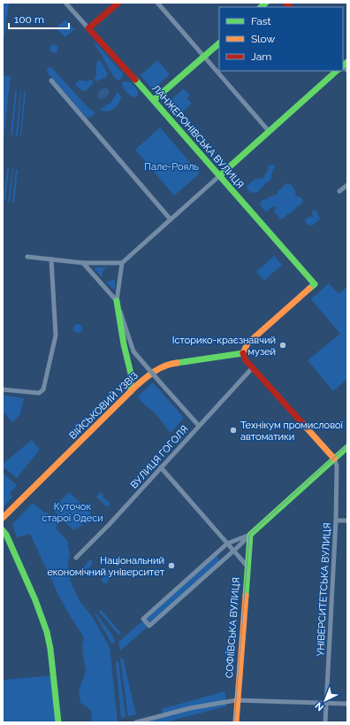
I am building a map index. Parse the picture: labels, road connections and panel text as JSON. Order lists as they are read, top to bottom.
{
  "streets": {
    "street": [
      "ЛАНЖЕРОНІВСЬКА ВУЛИЦЯ",
      "ВІЙСЬКОВИЙ УЗВІЗ",
      "ВУЛИЦЯ ГОГОЛЯ",
      "УНІВЕРСИТЕТСЬКА ВУЛИЦЯ",
      "СОФІЇВСЬКА ВУЛИЦЯ"
    ]
  },
  "crossings": [
    ["ЛАНЖЕРОНІВСЬКА ВУЛИЦЯ", "ВІЙСЬКОВИЙ УЗВІЗ"]
  ],
  "parks": ["Пале-Рояль", "Куточок старої Одеси"],
  "places": ["Історико-краєзнавчий музей", "Технікум промислової автоматики", "Національний економічний університет"],
  "legend": ["Fast", "Slow", "Jam"],
  "scale_bar": "100 m",
  "north": "bottom left"
}
